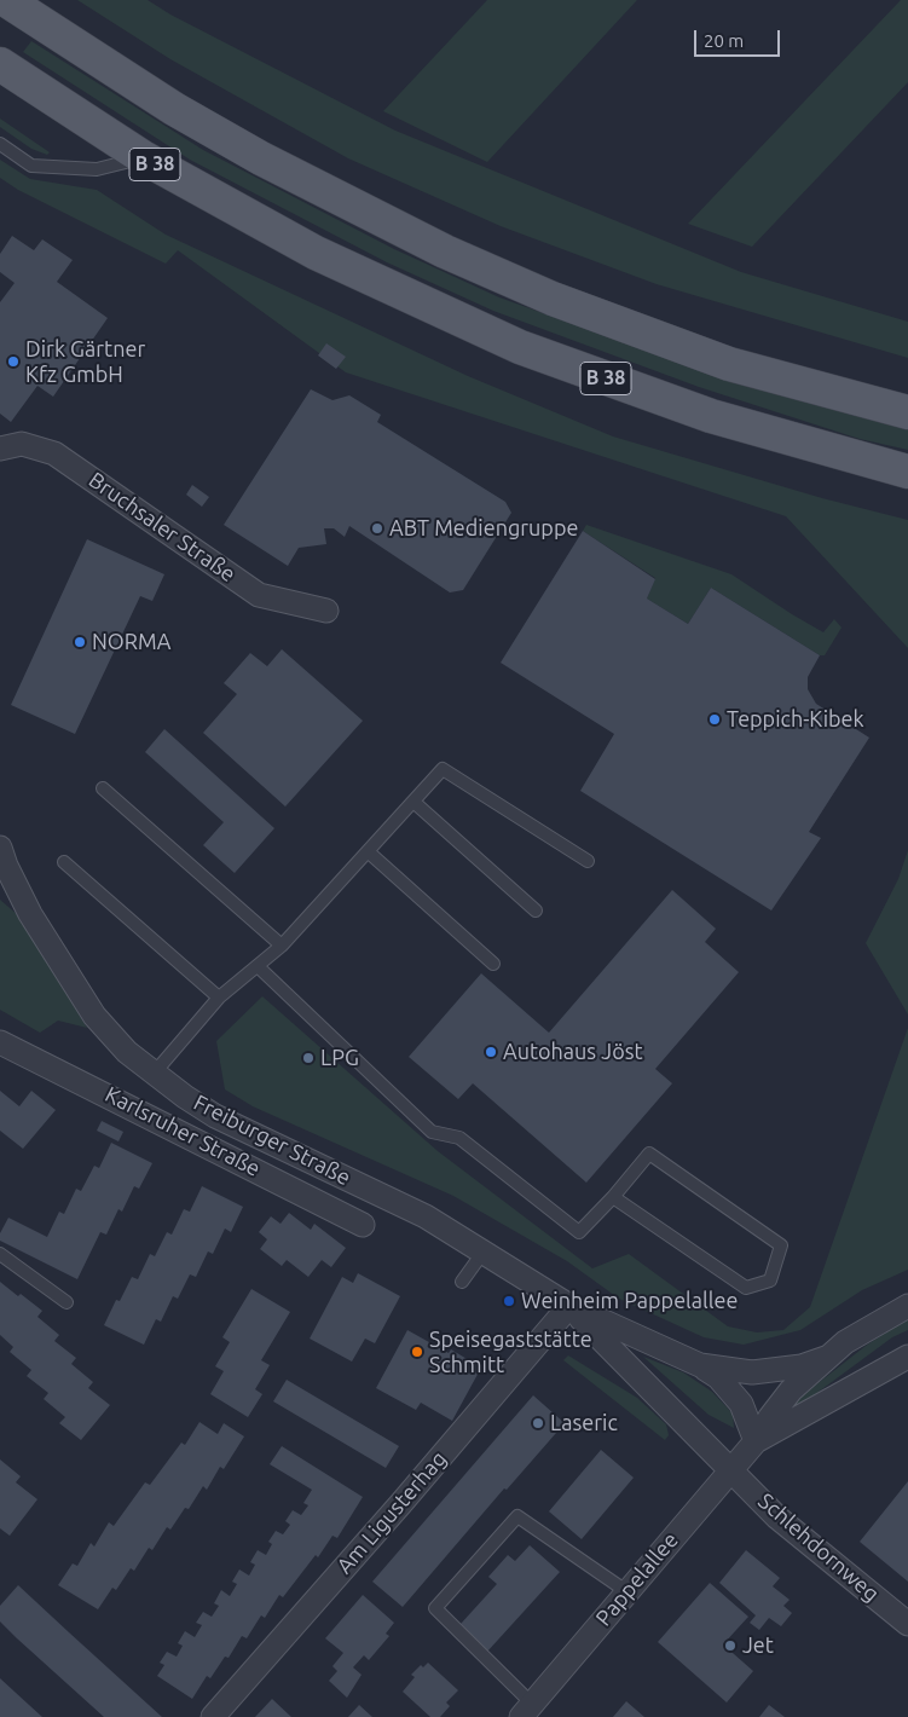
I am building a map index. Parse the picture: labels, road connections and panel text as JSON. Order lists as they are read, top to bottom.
{
  "streets": {
    "main road": ["B 38"],
    "street": [
      "Bruchsaler Straße",
      "Karlsruher Straße",
      "Freiburger Straße",
      "Am Ligusterhag",
      "Schlehdornweg",
      "Pappelallee"
    ]
  },
  "crossings": [
    ["Freiburger Straße", "Am Ligusterhag"],
    ["Freiburger Straße", "Schlehdornweg"],
    ["Freiburger Straße", "Pappelallee"],
    ["Schlehdornweg", "Pappelallee"]
  ],
  "places": [
    "Dirk Gärtner Kfz GmbH",
    "ABT Mediengruppe",
    "NORMA",
    "Teppich-Kibek",
    "Autohaus Jöst",
    "LPG",
    "Weinheim Pappelallee",
    "Speisegaststätte Schmitt",
    "Laseric",
    "Jet"
  ],
  "scale_bar": "20 m"
}
